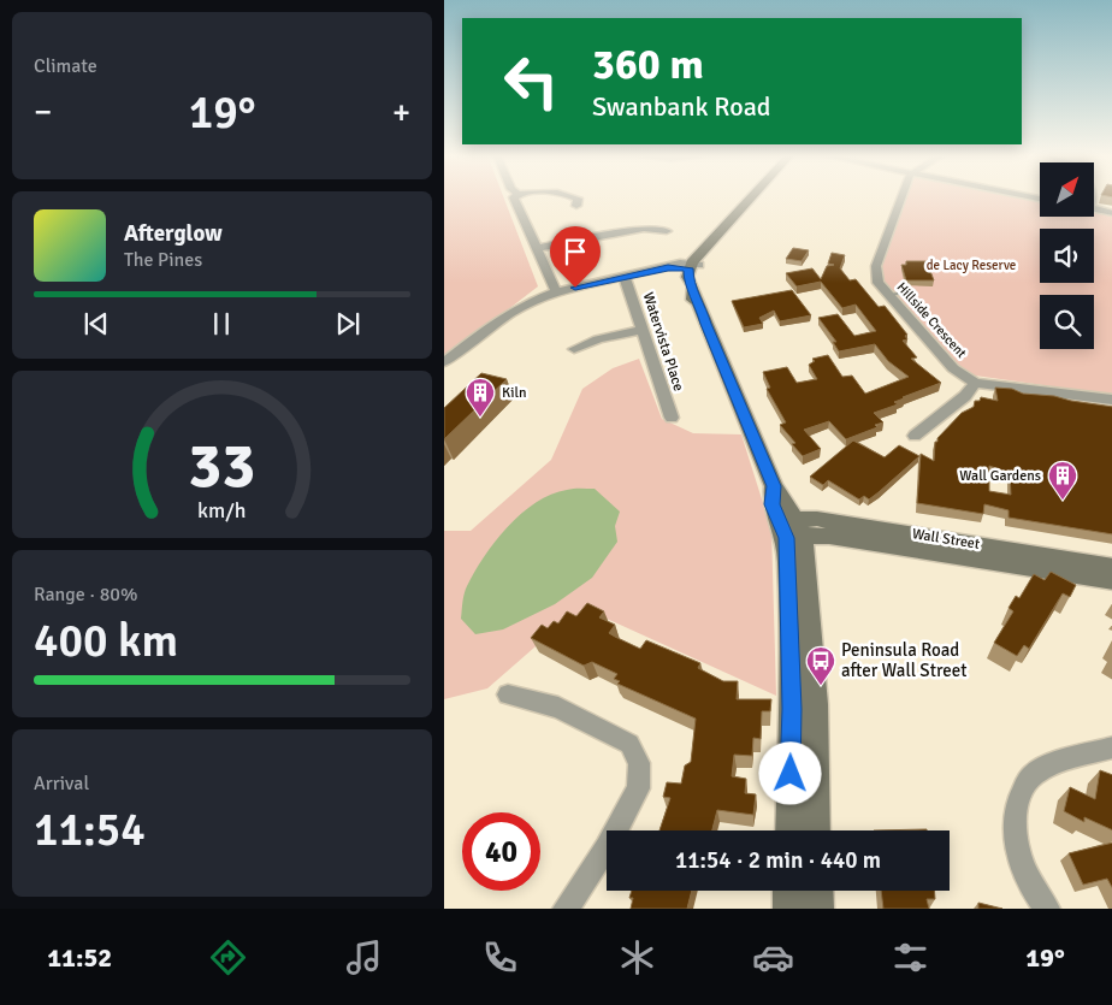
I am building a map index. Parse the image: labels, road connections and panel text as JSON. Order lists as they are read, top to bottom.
{
  "streets": {
    "street": ["Hillside Crescent", "Watervista Place", "Wall Street"]
  },
  "parks": ["de Lacy Reserve"],
  "places": {
    "building": ["Kiln", "Wall Gardens"],
    "bus stop": ["Peninsula Road after Wall Street"]
  },
  "north": "top right",
  "page": {
    "tile": [
      "Climate",
      ["Range · 80%", "400 km"],
      ["Arrival", "11:54"]
    ],
    "turn": ["360 m", "Swanbank Road"],
    "heat": ["−", "19°", "+"],
    "song": ["Afterglow", "The Pines"],
    "limit": "40",
    "trip": "11:54 · 2 min · 440 m",
    "tabs": ["11:52", "19°"],
    "gauge": ["33", "km/h"]
  }
}
